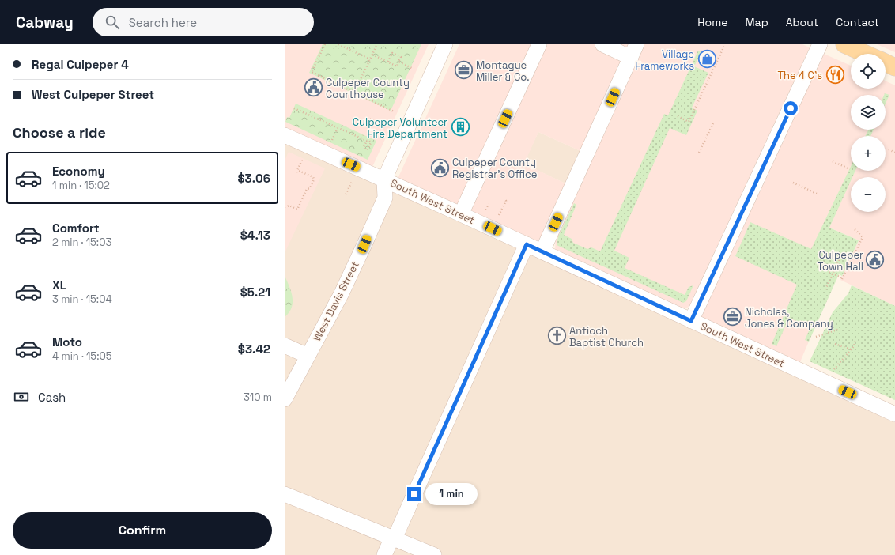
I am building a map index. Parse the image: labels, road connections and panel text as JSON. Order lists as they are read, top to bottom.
{
  "streets": {
    "street": ["South West Street", "West Davis Street"]
  },
  "crossings": [
    ["South West Street", "West Davis Street"]
  ],
  "places": {
    "shop": ["Village Frameworks"],
    "office": ["Montague Miller & Co.", "Nicholas, Jones & Company"],
    "restaurant": ["The 4 C's"],
    "public building": ["Culpeper County Courthouse", "Culpeper County Registrar's Office", "Culpeper Town Hall"],
    "building": ["Culpeper Volunteer Fire Department"],
    "church": ["Antioch Baptist Church"]
  },
  "page": {
    "header": "Cabway",
    "search": "Search here",
    "nav": [
      "Home",
      "Map",
      "About",
      "Contact"
    ],
    "banner": ["Regal Culpeper 4", "West Culpeper Street"],
    "map_buttons": ["+", "−"],
    "heading": "Choose a ride",
    "list": [
      {
        "name": "Economy",
        "note": "1 min · 15:02",
        "value": "$3.06"
      },
      {
        "name": "Comfort",
        "note": "2 min · 15:03",
        "value": "$4.13"
      },
      {
        "name": "XL",
        "note": "3 min · 15:04",
        "value": "$5.21"
      },
      {
        "name": "Moto",
        "note": "4 min · 15:05",
        "value": "$3.42"
      }
    ],
    "pay": ["Cash", "310 m"],
    "bubble": "1 min",
    "buttons": "Confirm"
  }
}
